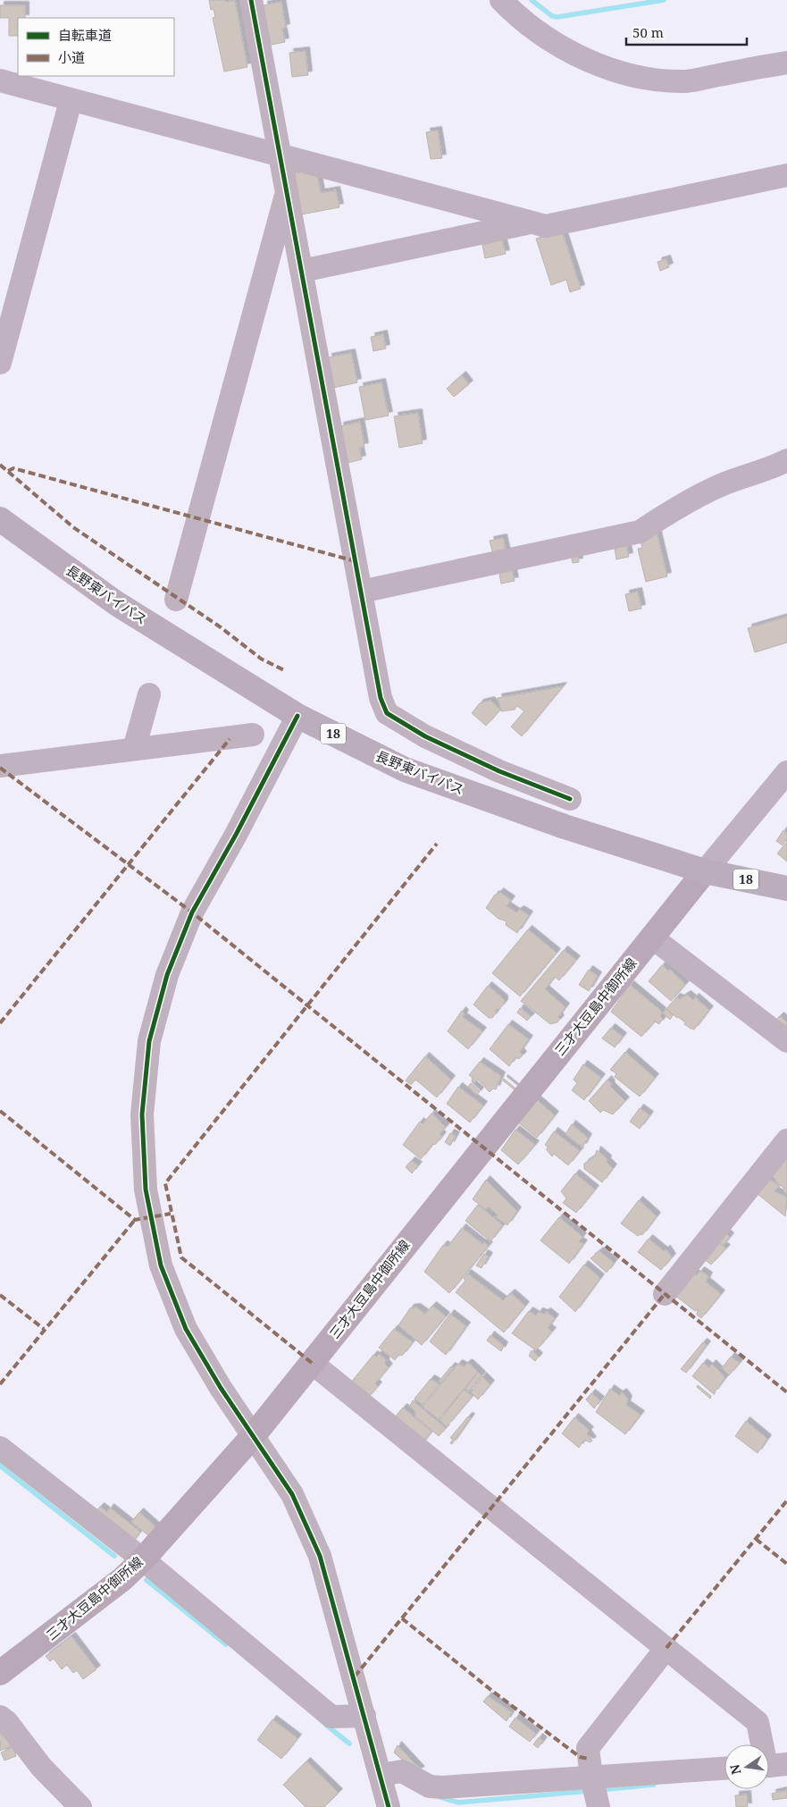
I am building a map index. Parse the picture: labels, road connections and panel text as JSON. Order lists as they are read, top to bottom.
{
  "streets": {
    "highway": ["長野東バイパス", "18"],
    "main road": ["三才大豆島中御所線"]
  },
  "crossings": [
    ["長野東バイパス", "三才大豆島中御所線"]
  ],
  "legend": ["自転車道", "小道"],
  "scale_bar": "50 m",
  "north": "left"
}
